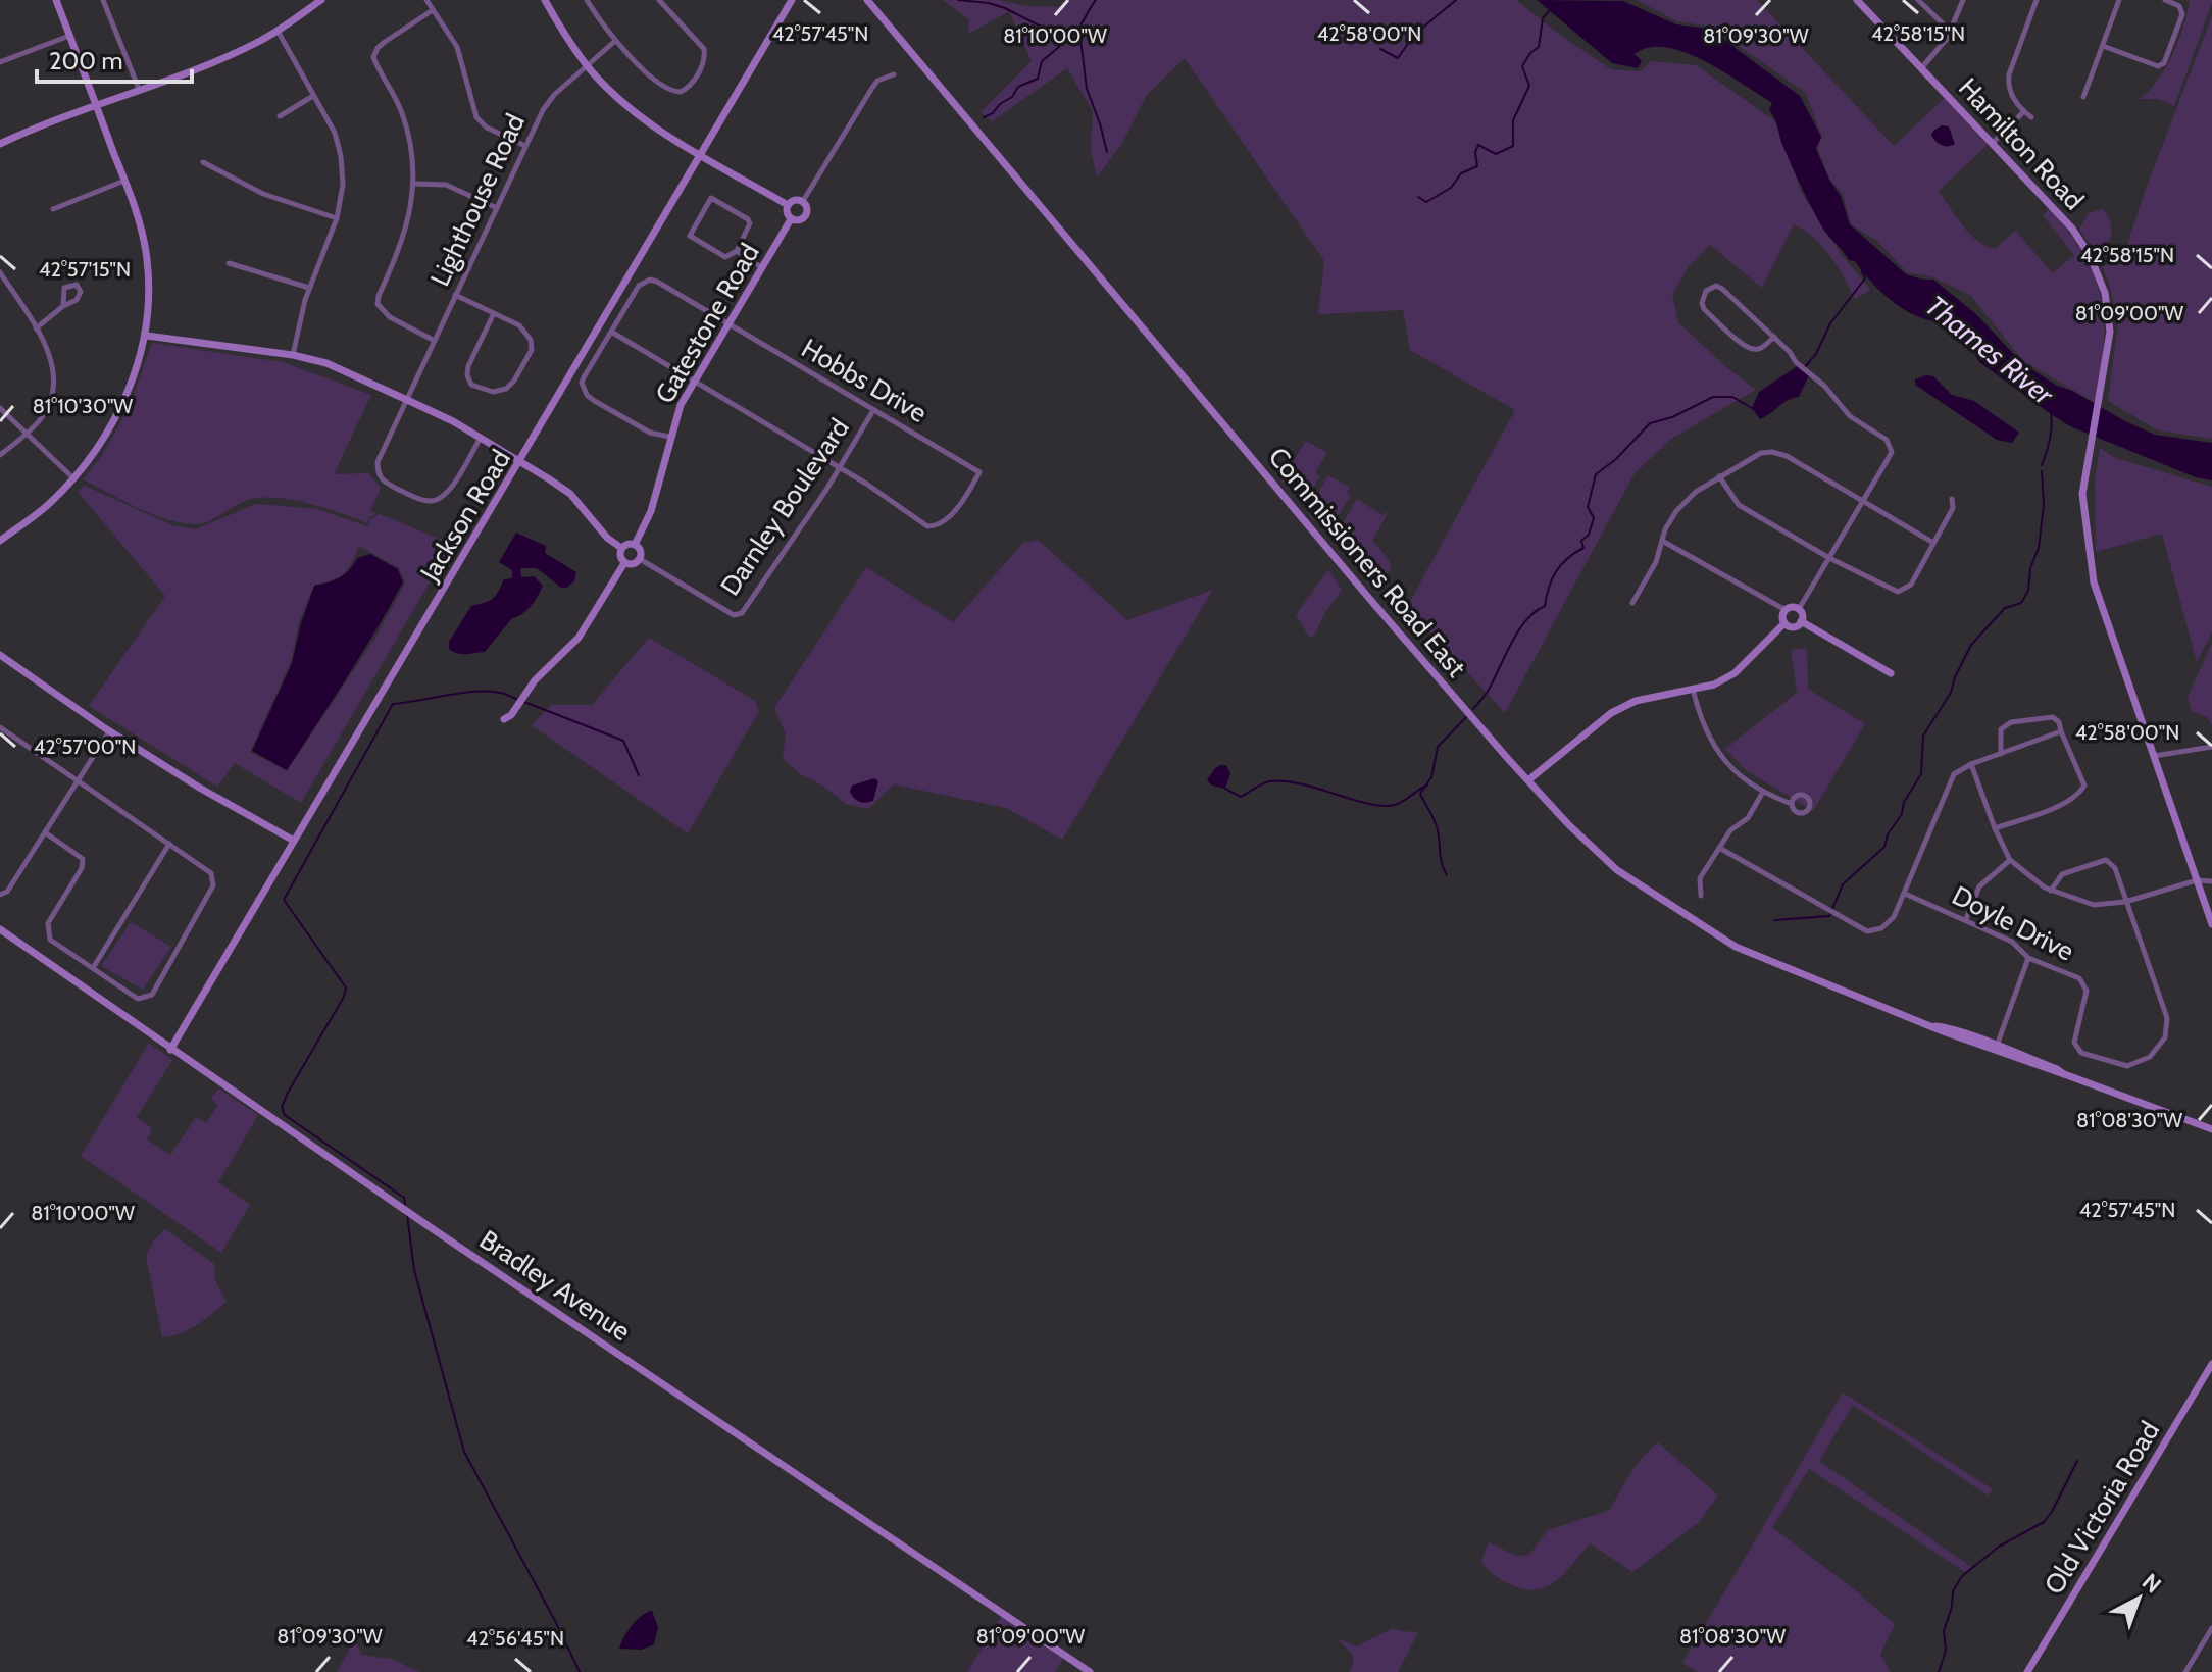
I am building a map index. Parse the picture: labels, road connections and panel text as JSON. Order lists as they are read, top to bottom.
{
  "streets": {
    "main road": [
      "Hamilton Road",
      "Gatestone Road",
      "Jackson Road",
      "Commissioners Road East",
      "Bradley Avenue",
      "Old Victoria Road"
    ],
    "street": [
      "Lighthouse Road",
      "Hobbs Drive",
      "Darnley Boulevard",
      "Doyle Drive"
    ]
  },
  "crossings": [
    ["Gatestone Road", "Hobbs Drive"],
    ["Gatestone Road", "Darnley Boulevard"],
    ["Hobbs Drive", "Darnley Boulevard"],
    ["Jackson Road", "Bradley Avenue"]
  ],
  "water": ["Thames River"],
  "scale_bar": "200 m",
  "north": "top right",
  "coordinates": [
    "42°57'45\"N",
    "42°58'00\"N",
    "42°58'15\"N",
    "81°10'00\"W",
    "81°09'30\"W",
    "42°57'15\"N",
    "81°09'00\"W",
    "81°10'30\"W",
    "42°57'00\"N",
    "81°08'30\"W",
    "42°56'45\"N"
  ]
}
